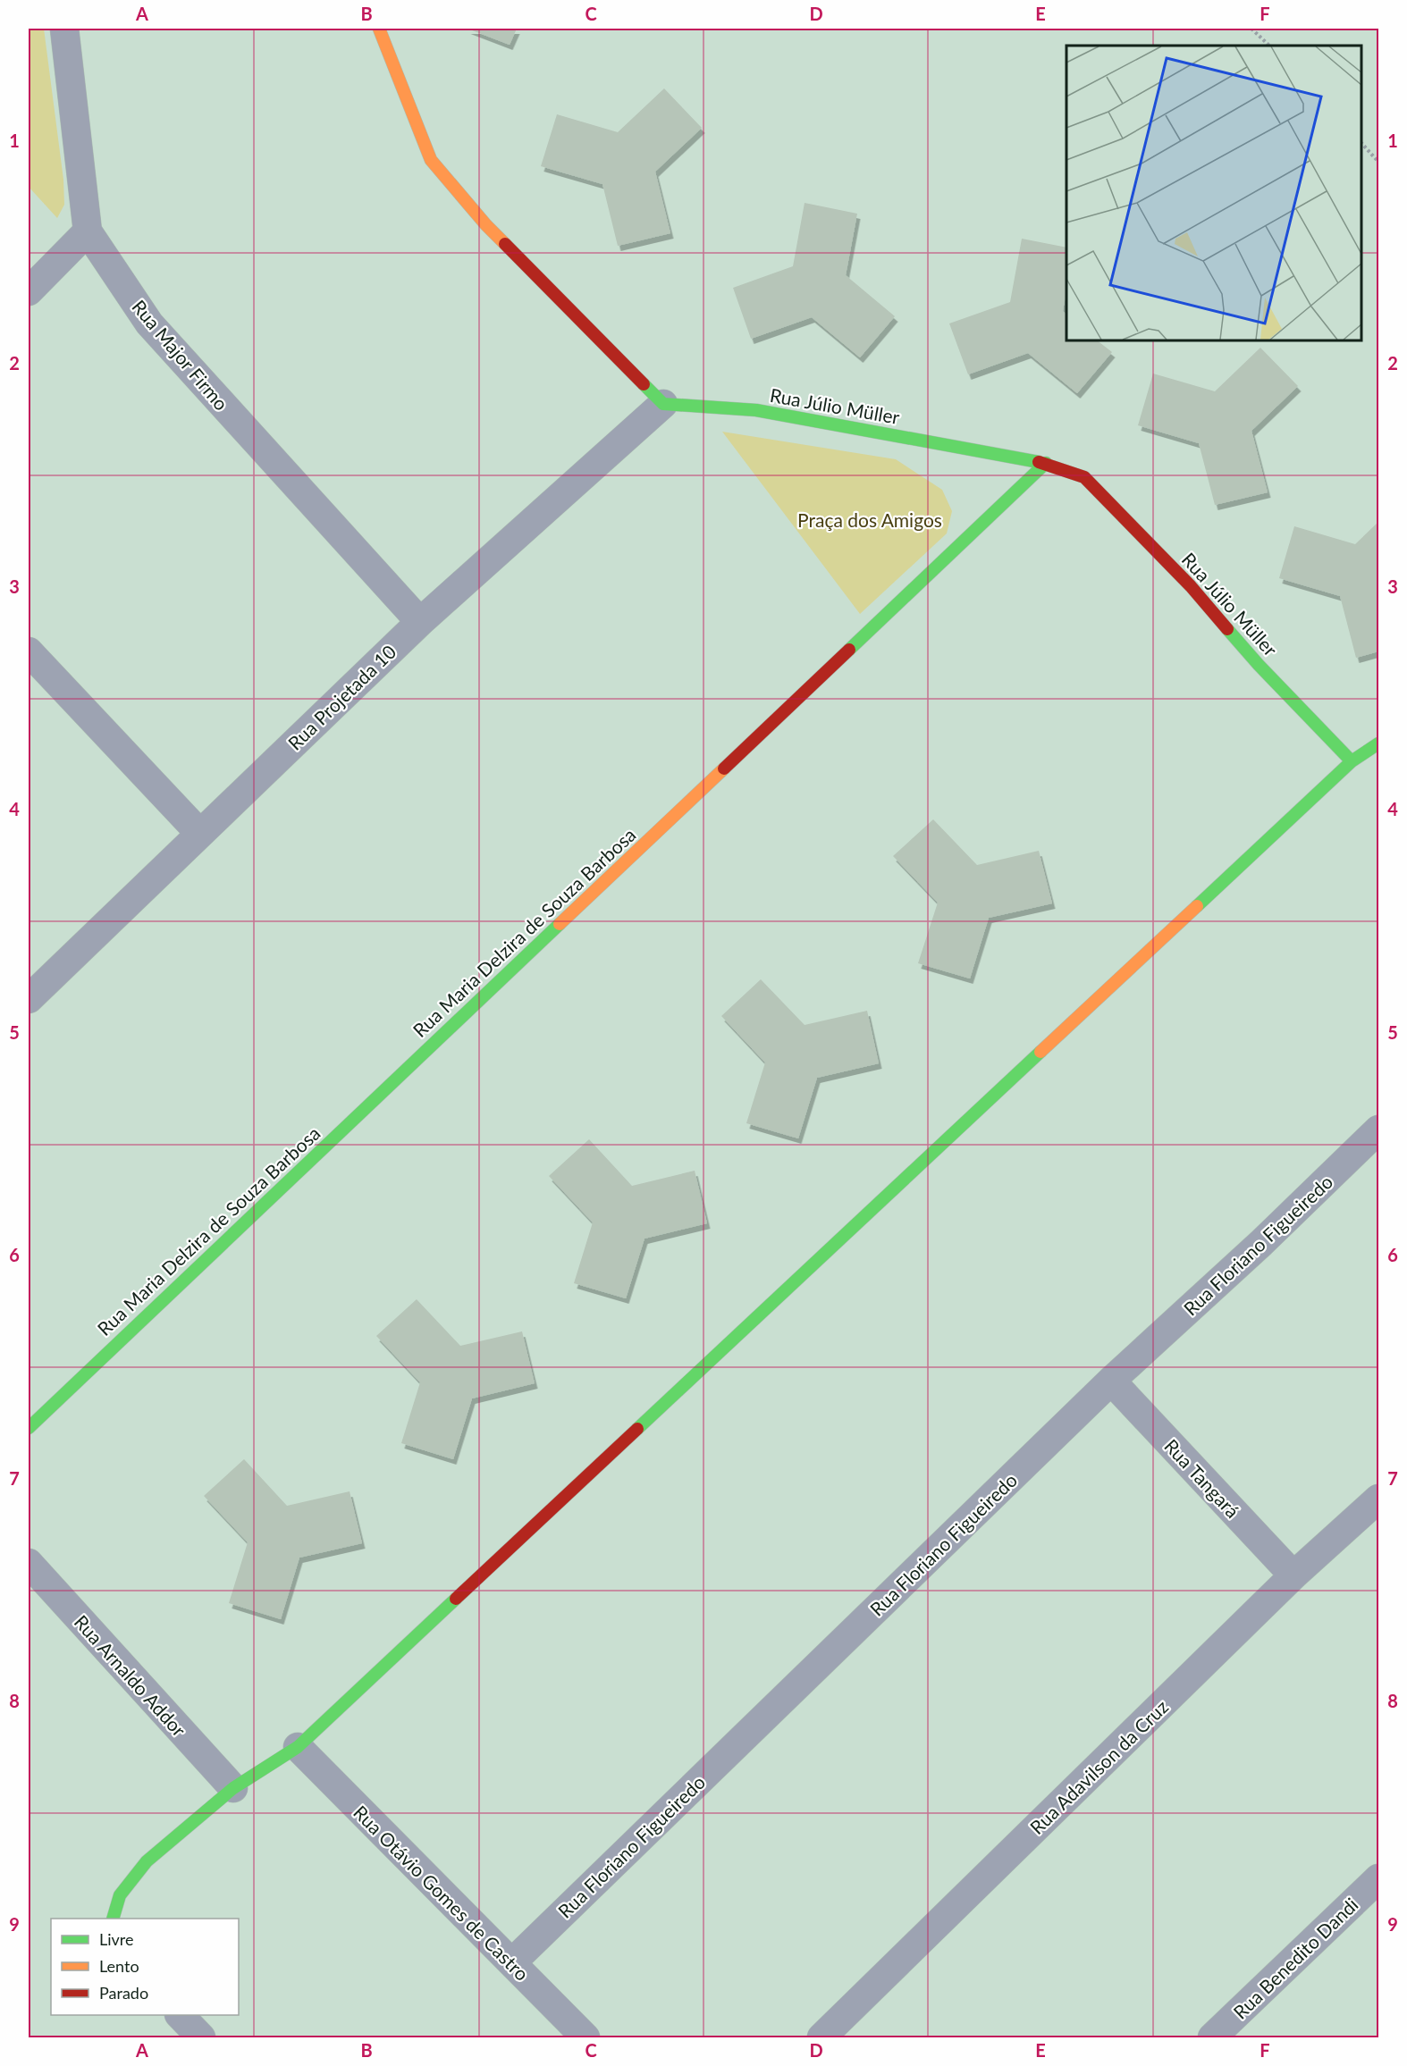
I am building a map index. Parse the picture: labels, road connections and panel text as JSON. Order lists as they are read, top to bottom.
{
  "streets": {
    "street": [
      "Rua Major Firmo",
      "Rua Júlio Müller",
      "Rua Projetada 10",
      "Rua Maria Delzira de Souza Barbosa",
      "Rua Floriano Figueiredo",
      "Rua Tangará",
      "Rua Arnaldo Addor",
      "Rua Adavilson da Cruz",
      "Rua Otávio Gomes de Castro",
      "Rua Benedito Dandi"
    ]
  },
  "crossings": [
    ["Rua Major Firmo", "Rua Projetada 10"],
    ["Rua Júlio Müller", "Rua Projetada 10"],
    ["Rua Júlio Müller", "Rua Maria Delzira de Souza Barbosa"],
    ["Rua Floriano Figueiredo", "Rua Tangará"],
    ["Rua Floriano Figueiredo", "Rua Otávio Gomes de Castro"],
    ["Rua Tangará", "Rua Adavilson da Cruz"]
  ],
  "parks": ["Praça dos Amigos"],
  "legend": ["Livre", "Lento", "Parado"],
  "grid": {
    "columns": [
      "A",
      "B",
      "C",
      "D",
      "E",
      "F"
    ],
    "rows": [
      "1",
      "2",
      "3",
      "4",
      "5",
      "6",
      "7",
      "8",
      "9"
    ]
  }
}
